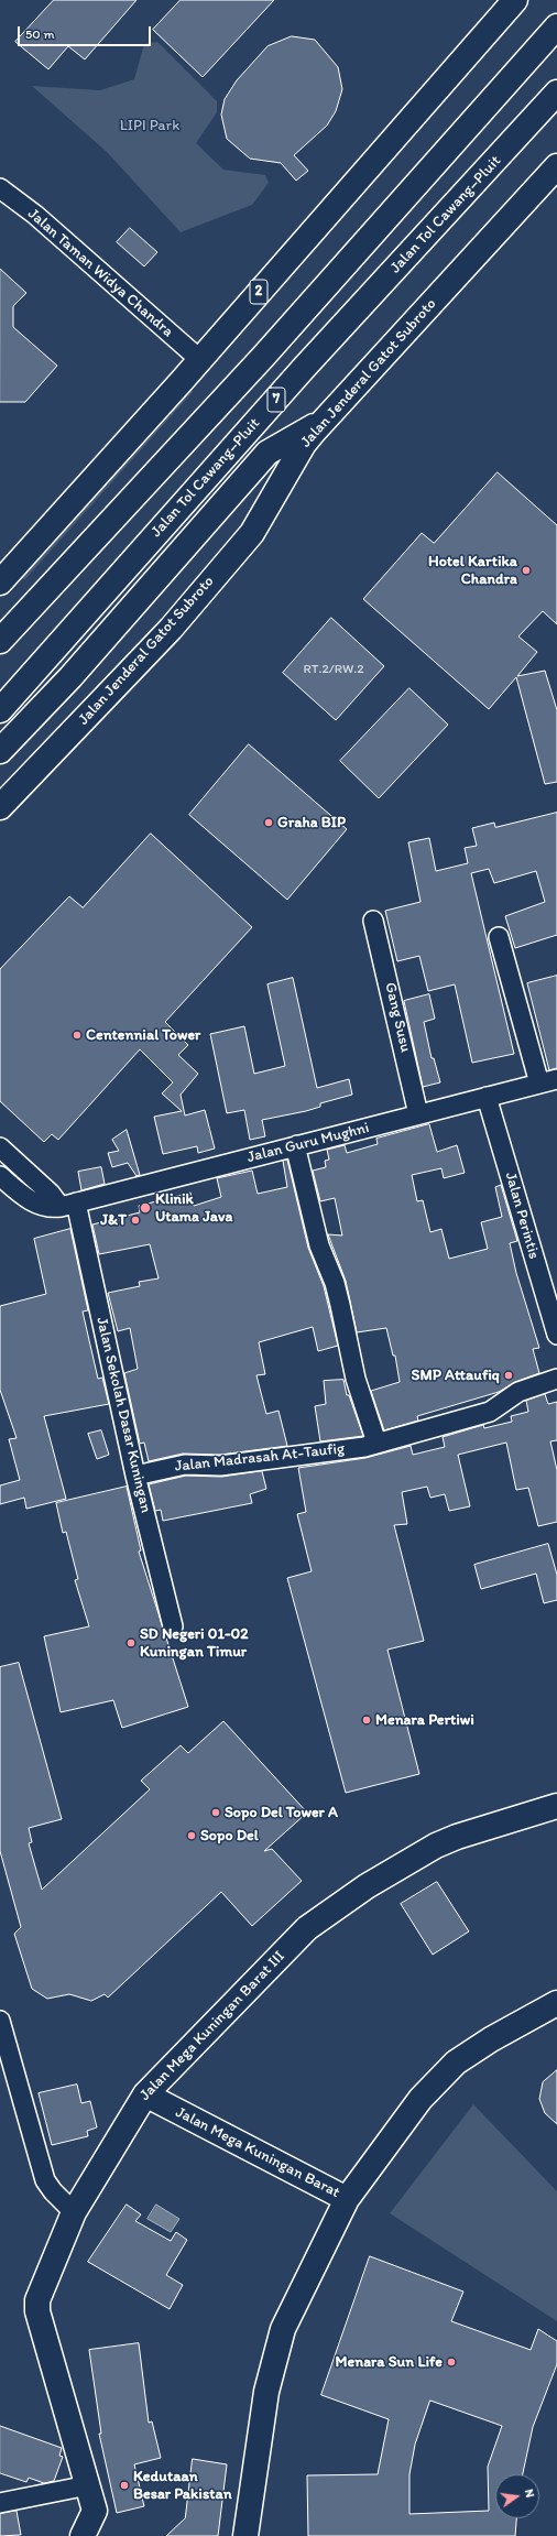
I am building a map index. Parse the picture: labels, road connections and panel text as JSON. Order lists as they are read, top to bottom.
{
  "streets": {
    "main road": [
      "Jalan Tol Cawang–Pluit",
      "2",
      "Jalan Jenderal Gatot Subroto",
      "7",
      "Jalan Mega Kuningan Barat III",
      "Jalan Mega Kuningan Barat"
    ],
    "street": [
      "Jalan Taman Widya Chandra",
      "Gang Susu",
      "Jalan Guru Mughni",
      "Jalan Perintis",
      "Jalan Sekolah Dasar Kuningan",
      "Jalan Madrasah At-Taufig"
    ]
  },
  "crossings": [
    ["Jalan Taman Widya Chandra", "2"],
    ["Gang Susu", "Jalan Guru Mughni"],
    ["Jalan Guru Mughni", "Jalan Perintis"],
    ["Jalan Guru Mughni", "Jalan Sekolah Dasar Kuningan"],
    ["Jalan Sekolah Dasar Kuningan", "Jalan Madrasah At-Taufig"],
    ["Jalan Mega Kuningan Barat III", "Jalan Mega Kuningan Barat"]
  ],
  "parks": ["LIPI Park"],
  "places": [
    "Hotel Kartika Chandra",
    "Graha BIP",
    "Centennial Tower",
    "Klinik Utama Java",
    "J&T",
    "SMP Attaufiq",
    "SD Negeri 01-02 Kuningan Timur",
    "Menara Pertiwi",
    "Sopo Del Tower A",
    "Sopo Del",
    "Menara Sun Life",
    "Kedutaan Besar Pakistan"
  ],
  "house_numbers": ["RT.2/RW.2"],
  "scale_bar": "50 m",
  "north": "right"
}
